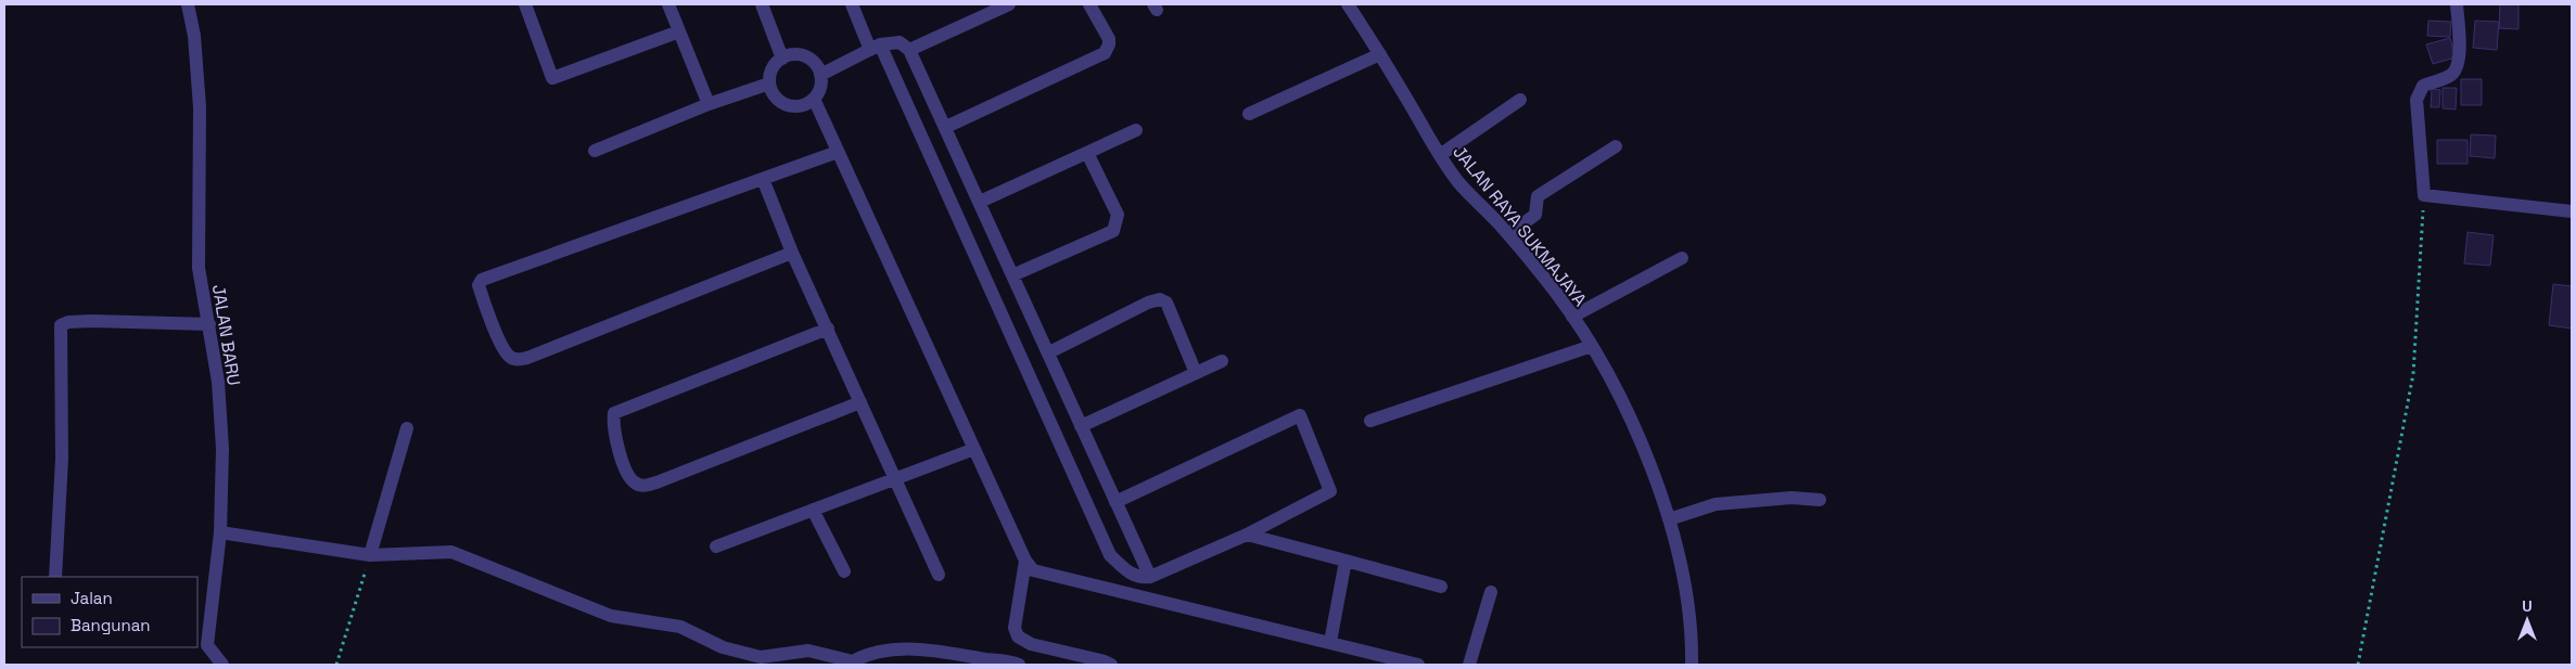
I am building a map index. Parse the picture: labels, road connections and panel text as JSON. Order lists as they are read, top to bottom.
{
  "streets": {
    "street": ["JALAN RAYA SUKMAJAYA", "JALAN BARU"]
  },
  "legend": ["Jalan", "Bangunan"],
  "north": "top"
}
